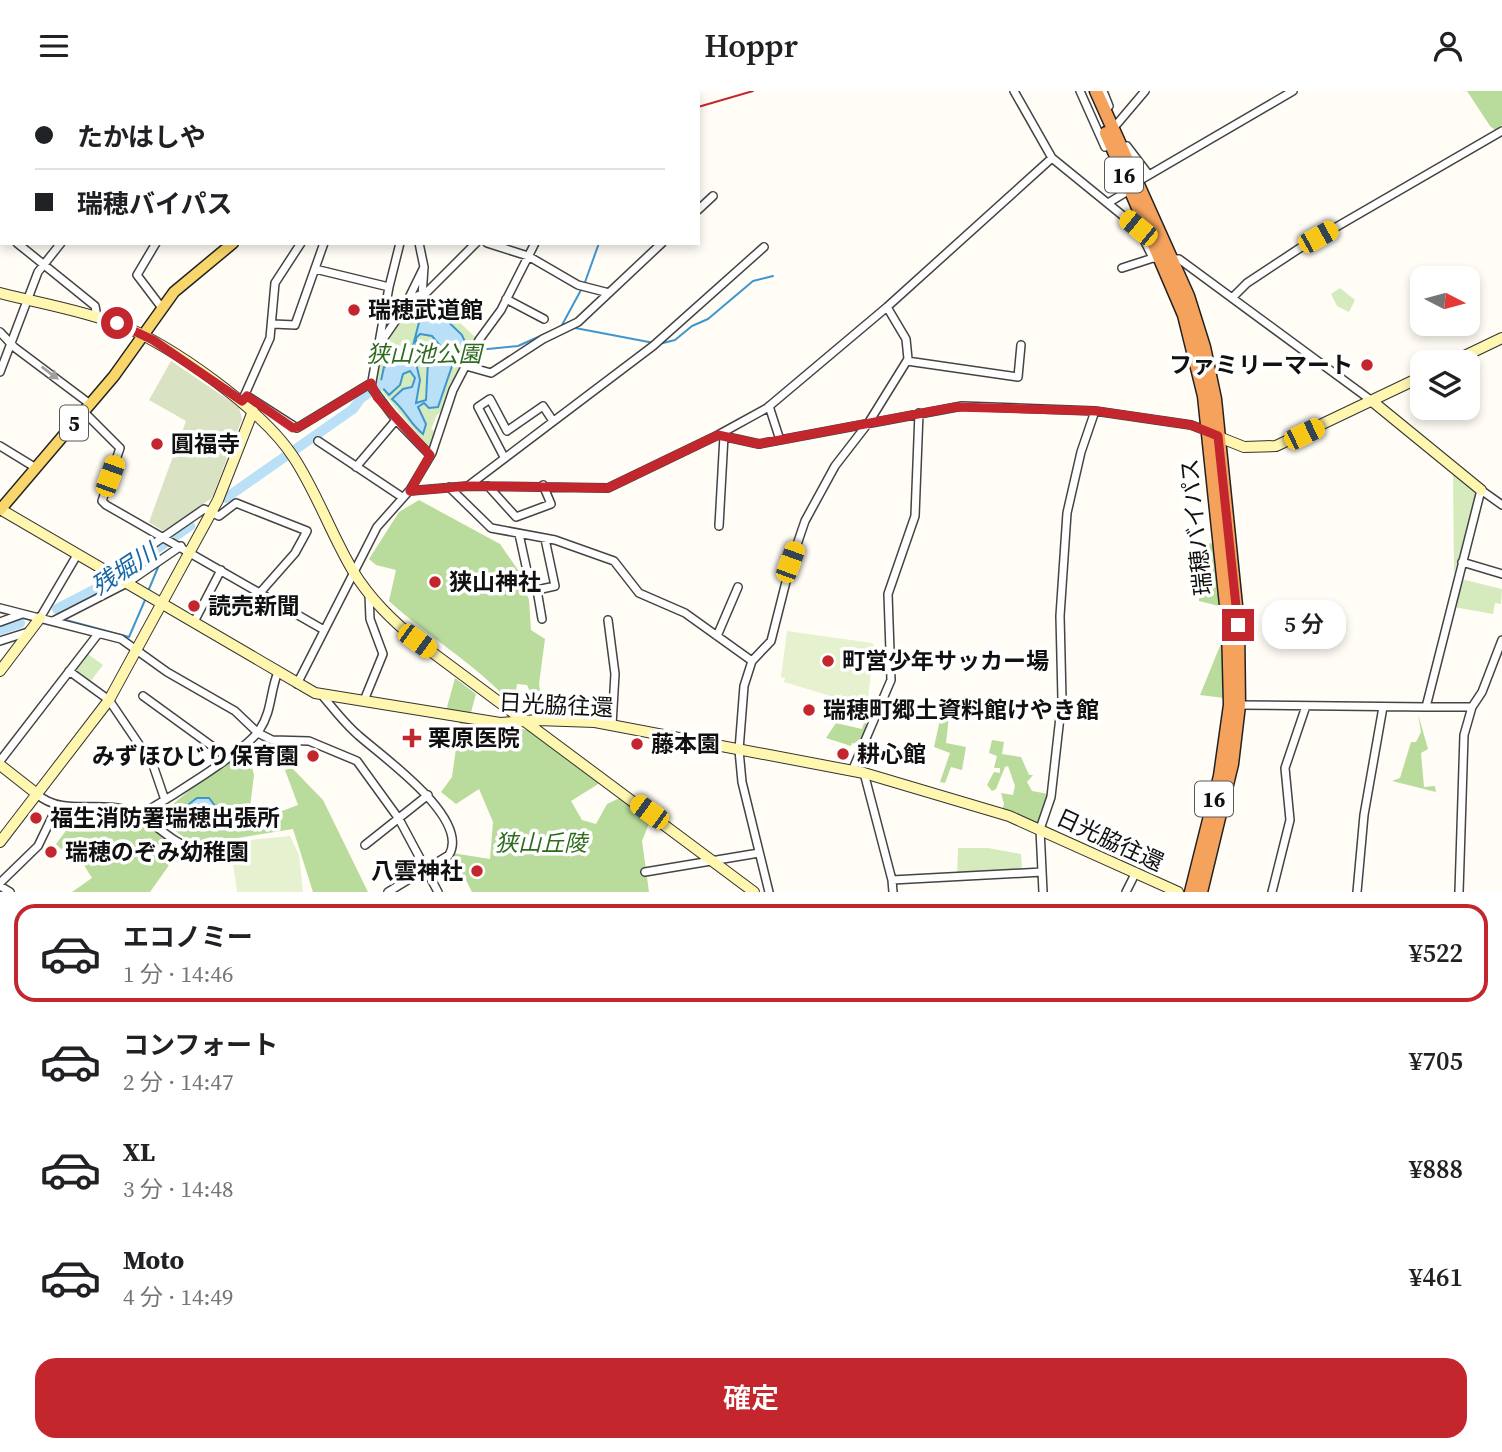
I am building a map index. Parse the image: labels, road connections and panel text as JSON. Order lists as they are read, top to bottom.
{
  "streets": {
    "highway": ["16", "瑞穂バイパス"],
    "main road": ["5"],
    "street": ["日光脇往還"]
  },
  "crossings": [
    ["5", "日光脇往還"]
  ],
  "water": ["残堀川"],
  "parks": ["狭山池公園", "狭山丘陵"],
  "places": {
    "other": [
      "瑞穂武道館",
      "ファミリーマート",
      "圓福寺",
      "狭山神社",
      "読売新聞",
      "町営少年サッカー場",
      "瑞穂町郷土資料館けやき館",
      "藤本園",
      "耕心館",
      "みずほひじり保育園",
      "福生消防署瑞穂出張所",
      "瑞穂のぞみ幼稚園",
      "八雲神社"
    ],
    "health": ["栗原医院"]
  },
  "north": "right",
  "page": {
    "header": "Hoppr",
    "banner": ["たかはしや", "瑞穂バイパス"],
    "bubble": "5 分",
    "list": [
      {
        "name": "エコノミー",
        "note": "1 分 · 14:46",
        "value": "¥522"
      },
      {
        "name": "コンフォート",
        "note": "2 分 · 14:47",
        "value": "¥705"
      },
      {
        "name": "XL",
        "note": "3 分 · 14:48",
        "value": "¥888"
      },
      {
        "name": "Moto",
        "note": "4 分 · 14:49",
        "value": "¥461"
      }
    ],
    "buttons": "確定"
  }
}
